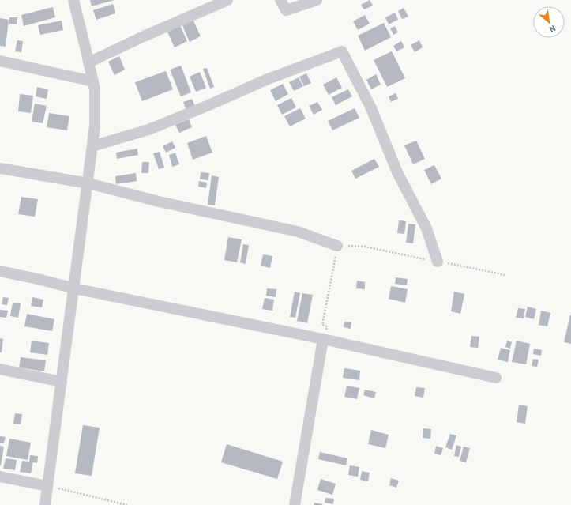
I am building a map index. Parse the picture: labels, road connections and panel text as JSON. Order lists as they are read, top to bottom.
{
  "north": "bottom right"
}
